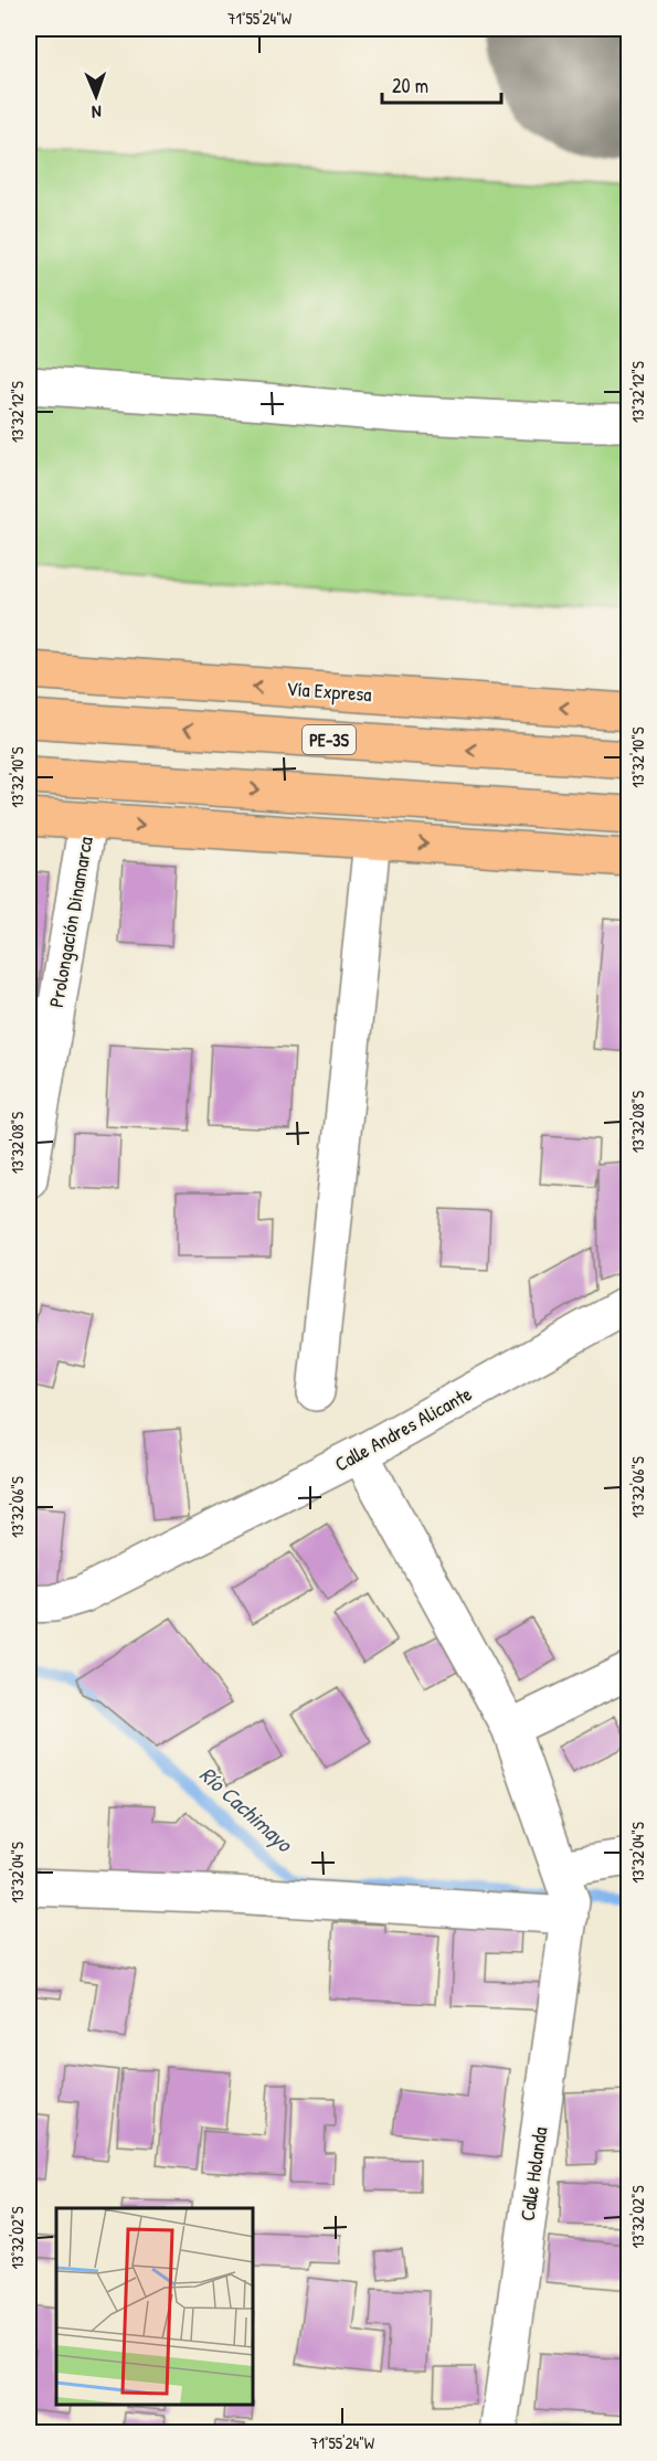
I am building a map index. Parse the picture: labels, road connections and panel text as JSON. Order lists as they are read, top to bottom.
{
  "streets": {
    "main road": ["Vía Expresa", "PE-3S"],
    "street": ["Prolongación Dinamarca", "Calle Andres Alicante", "Calle Holanda"]
  },
  "water": ["Río Cachimayo"],
  "scale_bar": "20 m",
  "north": "bottom",
  "coordinates": [
    "71°55'24\"W",
    "13°32'12\"S",
    "13°32'10\"S",
    "13°32'08\"S",
    "13°32'06\"S",
    "13°32'04\"S",
    "13°32'02\"S"
  ]
}
